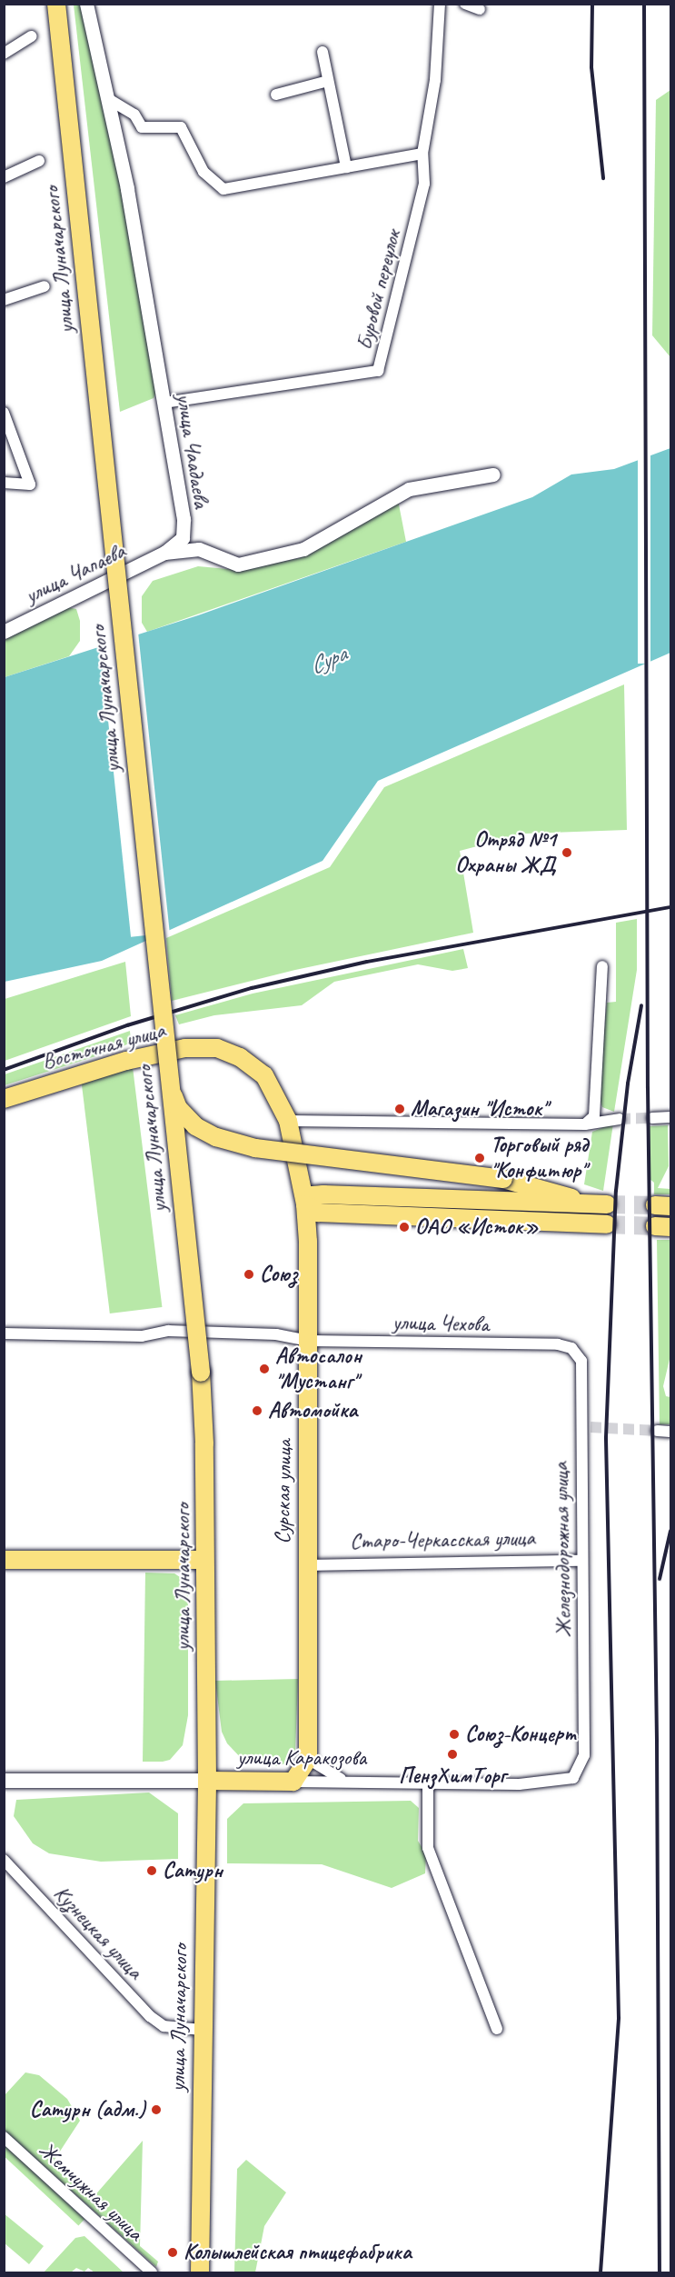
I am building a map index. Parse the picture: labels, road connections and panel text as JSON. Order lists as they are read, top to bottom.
{
  "streets": {
    "main road": [
      "улица Луначарского",
      "Восточная улица",
      "Сурская улица",
      "улица Каракозова"
    ],
    "street": [
      "Буровой переулок",
      "улица Чаадаева",
      "улица Чапаева",
      "улица Чехова",
      "Старо-Черкасская улица",
      "Железнодорожная улица",
      "Кузнецкая улица",
      "Жемчужная улица"
    ]
  },
  "crossings": [
    ["улица Луначарского", "улица Каракозова"],
    ["улица Луначарского", "Кузнецкая улица"],
    ["Буровой переулок", "улица Чаадаева"],
    ["улица Чаадаева", "улица Чапаева"],
    ["Восточная улица", "Сурская улица"],
    ["улица Чехова", "Сурская улица"],
    ["улица Чехова", "Железнодорожная улица"],
    ["Сурская улица", "Старо-Черкасская улица"],
    ["Старо-Черкасская улица", "Железнодорожная улица"],
    ["Железнодорожная улица", "улица Каракозова"]
  ],
  "water": ["Сура"],
  "places": [
    "Отряд №1 Охраны ЖД",
    "Магазин \"Исток\"",
    "Торговый ряд \"Конфитюр\"",
    "ОАО «Исток»",
    "Союз",
    "Автосалон \"Мустанг\"",
    "Автомойка",
    "Союз-Концерт",
    "ПензХимТорг",
    "Сатурн",
    "Сатурн (адм.)",
    "Колышлейская птицефабрика"
  ]
}
